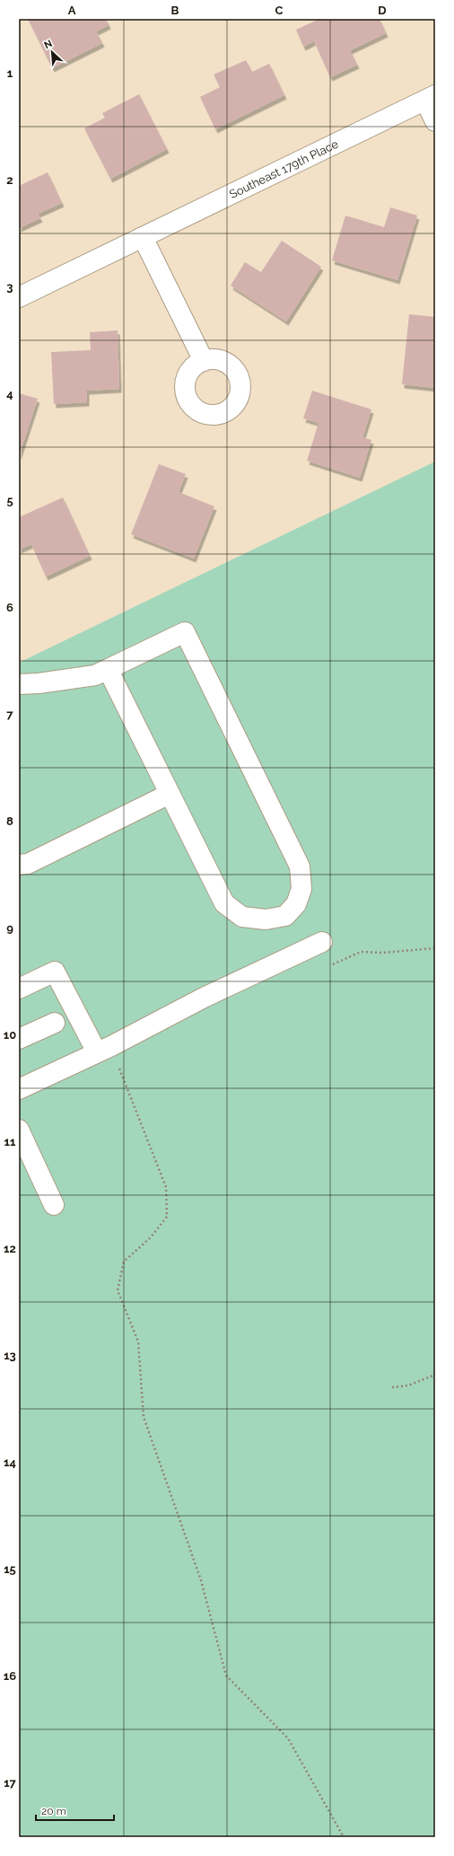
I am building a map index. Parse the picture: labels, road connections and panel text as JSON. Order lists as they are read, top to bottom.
{
  "streets": {
    "street": ["Southeast 179th Place"]
  },
  "scale_bar": "20 m",
  "north": "top left",
  "grid": {
    "columns": [
      "A",
      "B",
      "C",
      "D"
    ],
    "rows": [
      "1",
      "2",
      "3",
      "4",
      "5",
      "6",
      "7",
      "8",
      "9",
      "10",
      "11",
      "12",
      "13",
      "14",
      "15",
      "16",
      "17"
    ]
  }
}
